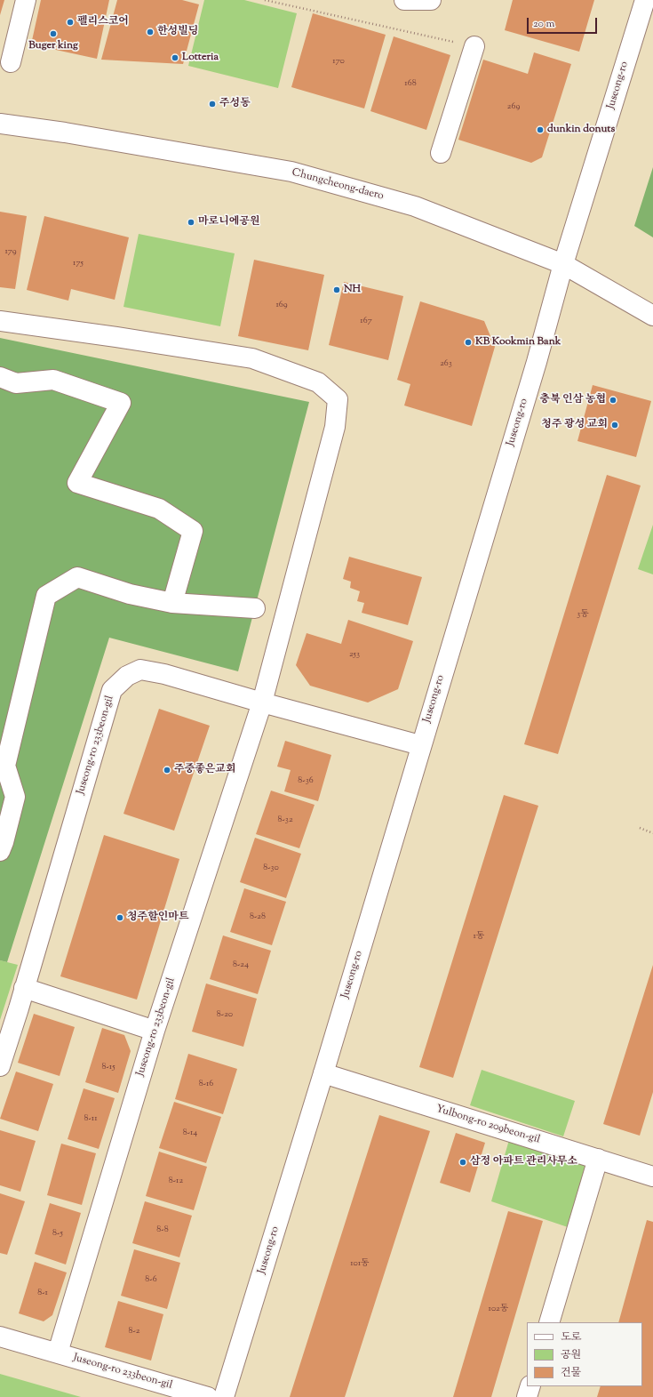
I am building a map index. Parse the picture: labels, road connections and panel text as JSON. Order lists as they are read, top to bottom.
{
  "streets": {
    "street": [
      "Juseong-ro",
      "Chungcheong-daero",
      "Juseong-ro 233beon-gil",
      "Yulbong-ro 209beon-gil"
    ]
  },
  "crossings": [
    ["Juseong-ro", "Chungcheong-daero"],
    ["Juseong-ro", "Yulbong-ro 209beon-gil"]
  ],
  "places": [
    "펠리스코어",
    "한성빌딩",
    "Buger king",
    "Lotteria",
    "주성동",
    "dunkin donuts",
    "마로니에공원",
    "NH",
    "KB Kookmin Bank",
    "충북 인삼 농협",
    "청주 광성 교회",
    "주중좋은교회",
    "청주할인마트",
    "삼정 아파트 관리사무소"
  ],
  "house_numbers": [
    "170",
    "168",
    "269",
    "179",
    "175",
    "169",
    "167",
    "263",
    "3동",
    "253",
    "8-36",
    "8-32",
    "8-30",
    "8-28",
    "1동",
    "8-24",
    "8-20",
    "8-15",
    "8-16",
    "8-11",
    "8-14",
    "8-12",
    "8-8",
    "8-5",
    "101동",
    "8-6",
    "8-1",
    "102동",
    "8-2"
  ],
  "legend": ["도로", "공원", "건물"],
  "scale_bar": "20 m"
}
